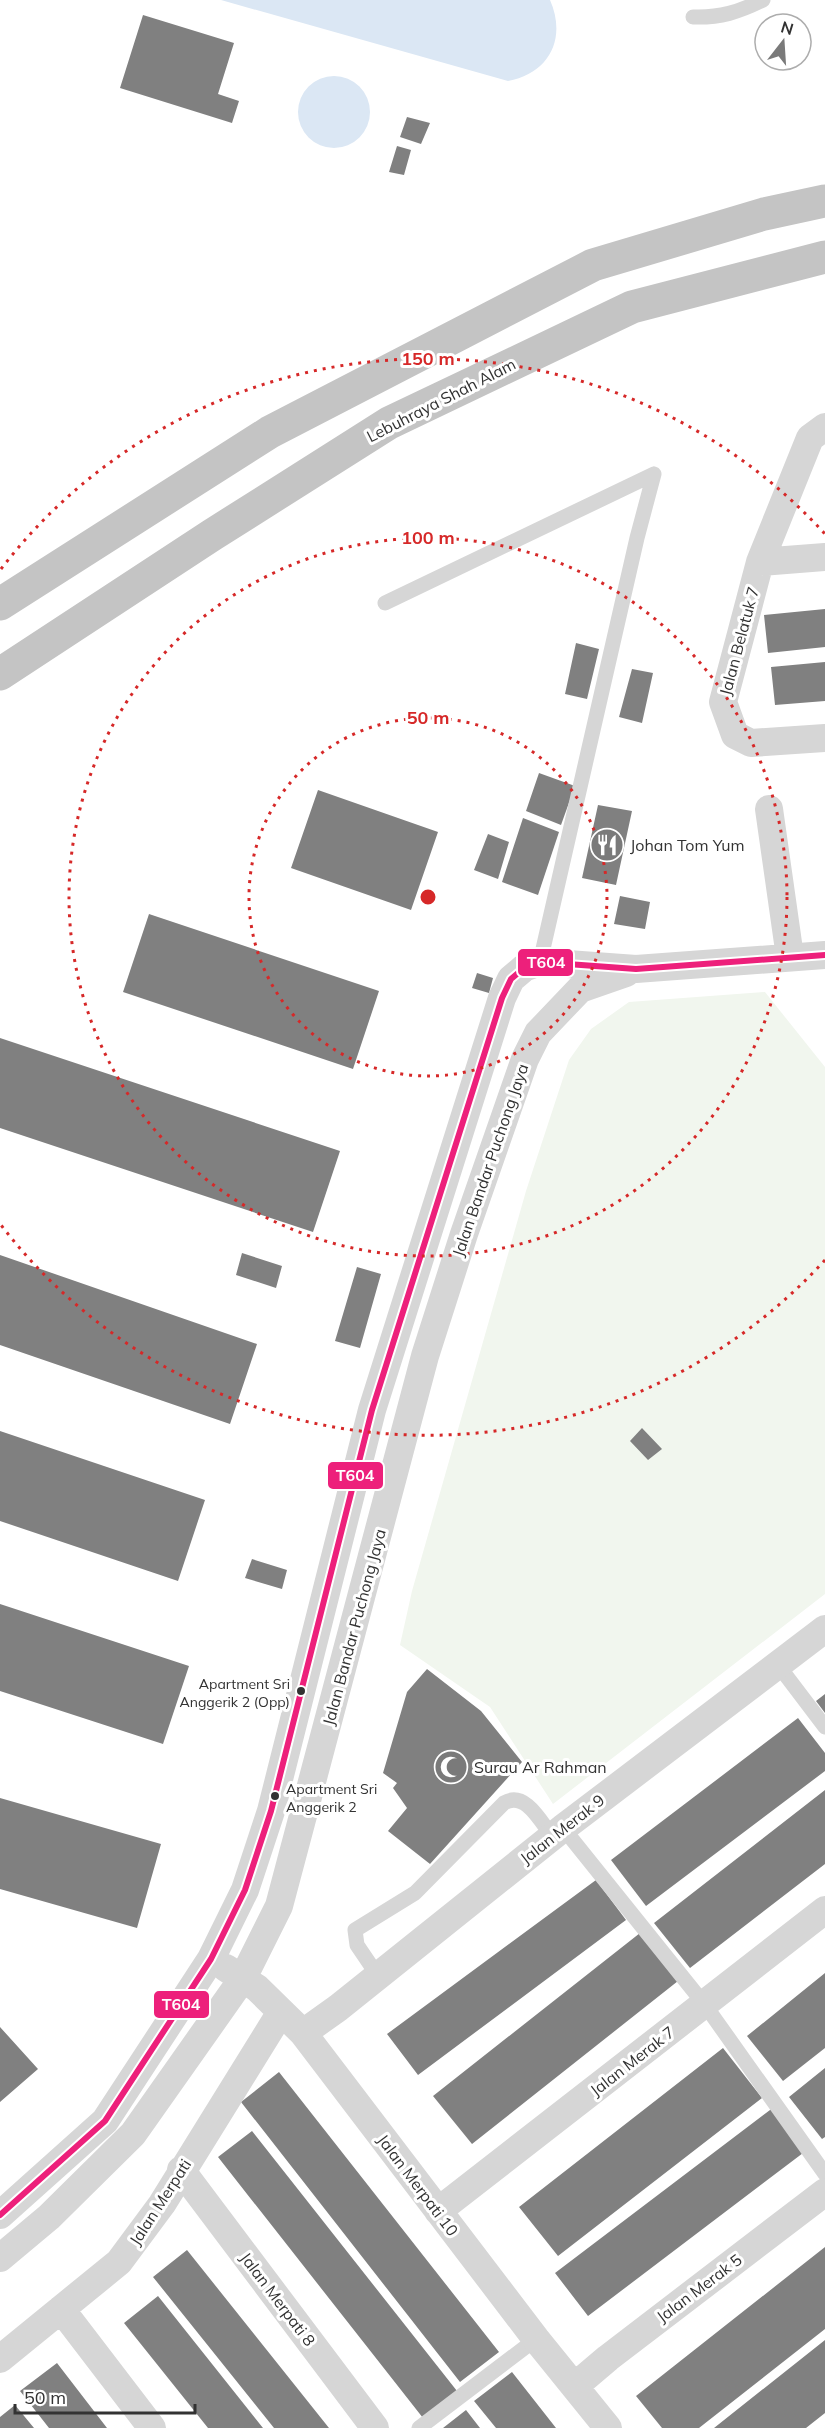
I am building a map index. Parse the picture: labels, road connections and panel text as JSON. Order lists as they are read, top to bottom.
{
  "streets": {
    "highway": ["Lebuhraya Shah Alam"],
    "street": [
      "Jalan Belatuk 7",
      "Jalan Bandar Puchong Jaya",
      "Jalan Merak 9",
      "Jalan Merak 7",
      "Jalan Merpati 10",
      "Jalan Merpati",
      "Jalan Merak 5",
      "Jalan Merpati 8"
    ]
  },
  "crossings": [
    ["Jalan Bandar Puchong Jaya", "Jalan Merpati 10"],
    ["Jalan Merak 9", "Jalan Merpati 10"],
    ["Jalan Merak 7", "Jalan Merpati 10"],
    ["Jalan Merpati 10", "Jalan Merpati"],
    ["Jalan Merpati 10", "Jalan Merak 5"],
    ["Jalan Merpati", "Jalan Merpati 8"]
  ],
  "places": {
    "restaurant": ["Johan Tom Yum"],
    "other": ["Apartment Sri Anggerik 2 (Opp)", "Apartment Sri Anggerik 2"],
    "mosque": ["Surau Ar Rahman"]
  },
  "lines": ["transit line T604"],
  "scale_bar": "50 m",
  "north": "top",
  "rings": ["150 m", "100 m", "50 m"]
}
